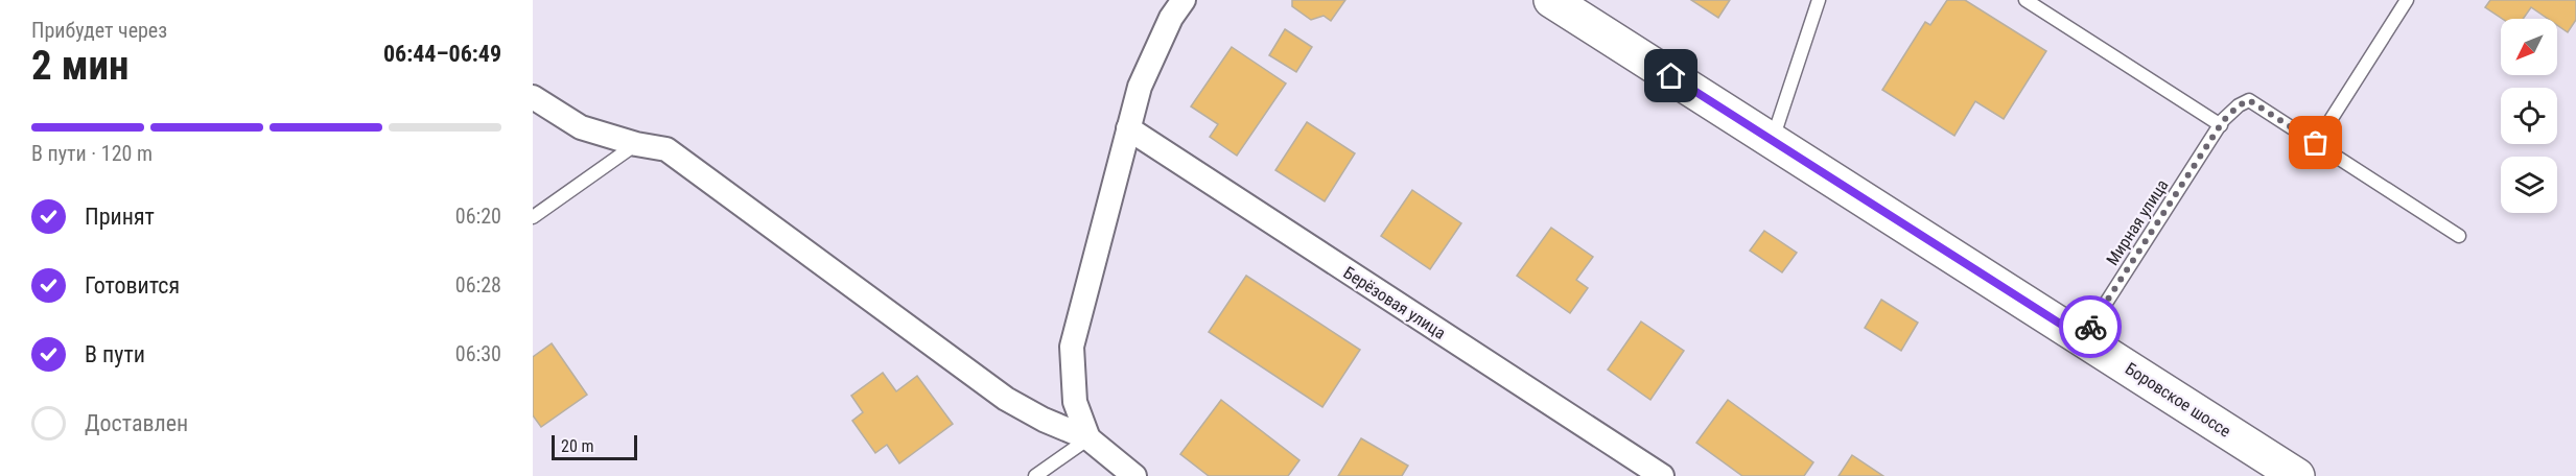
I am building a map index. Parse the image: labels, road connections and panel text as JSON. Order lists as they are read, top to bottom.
{
  "streets": {
    "main road": ["Боровское шоссе"],
    "street": ["Берёзовая улица"],
    "lane": ["Мирная улица"]
  },
  "crossings": [
    ["Мирная улица", "Боровское шоссе"]
  ],
  "scale_bar": "20 m",
  "north": "bottom left",
  "page": {
    "heading": ["2 мин", "Прибудет через", "06:44–06:49"],
    "bar": "В пути · 120 m",
    "list": [
      ["Принят", "06:20"],
      ["Готовится", "06:28"],
      ["В пути", "06:30"],
      "Доставлен"
    ],
    "scale": "20 m"
  }
}
